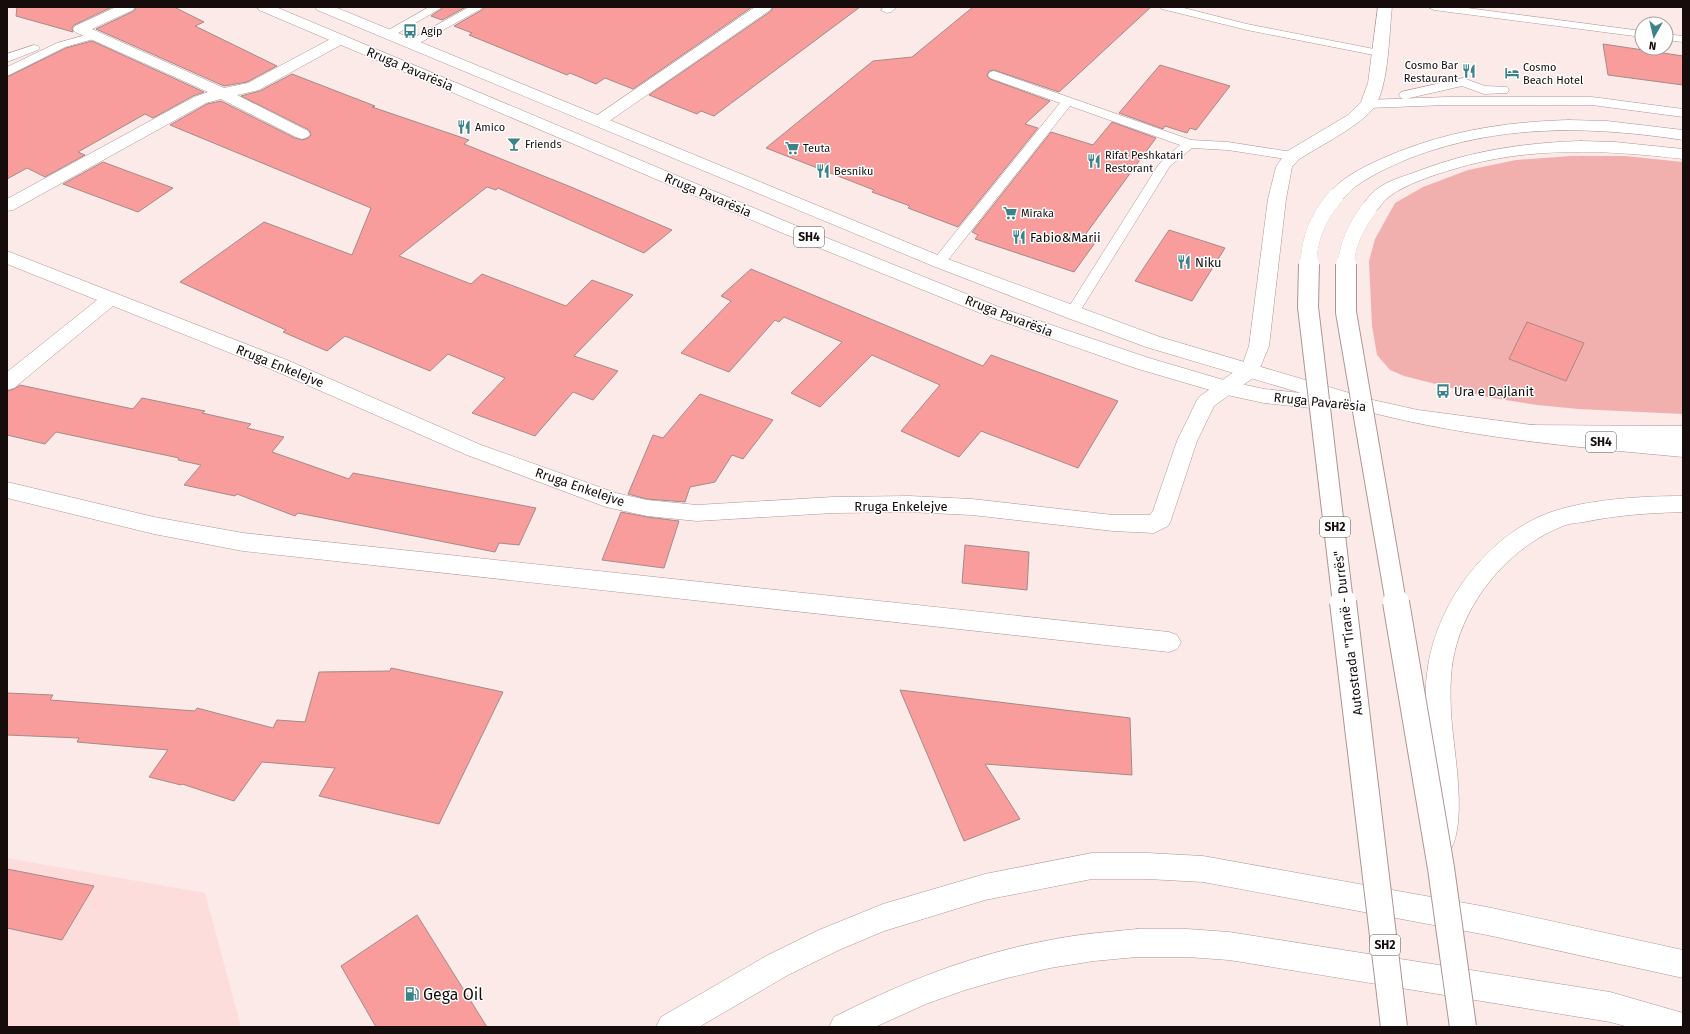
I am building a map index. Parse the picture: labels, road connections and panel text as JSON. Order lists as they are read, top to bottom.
{
  "streets": {
    "main road": [
      "Rruga Pavarësia",
      "SH4",
      "Rruga Enkelejve",
      "SH2",
      "Autostrada \"Tiranë - Durrës\""
    ]
  },
  "crossings": [
    ["Rruga Pavarësia", "SH4"],
    ["Rruga Pavarësia", "Rruga Enkelejve"]
  ],
  "places": {
    "bus stop": ["Agip", "Ura e Dajlanit"],
    "restaurant": [
      "Cosmo Bar Restaurant",
      "Amico",
      "Rifat Peshkatari Restorant",
      "Besniku",
      "Fabio&Marii",
      "Niku"
    ],
    "hotel": ["Cosmo Beach Hotel"],
    "bar": ["Friends"],
    "supermarket": ["Teuta", "Miraka"],
    "fuel station": ["Gega Oil"]
  },
  "north": "bottom"
}
